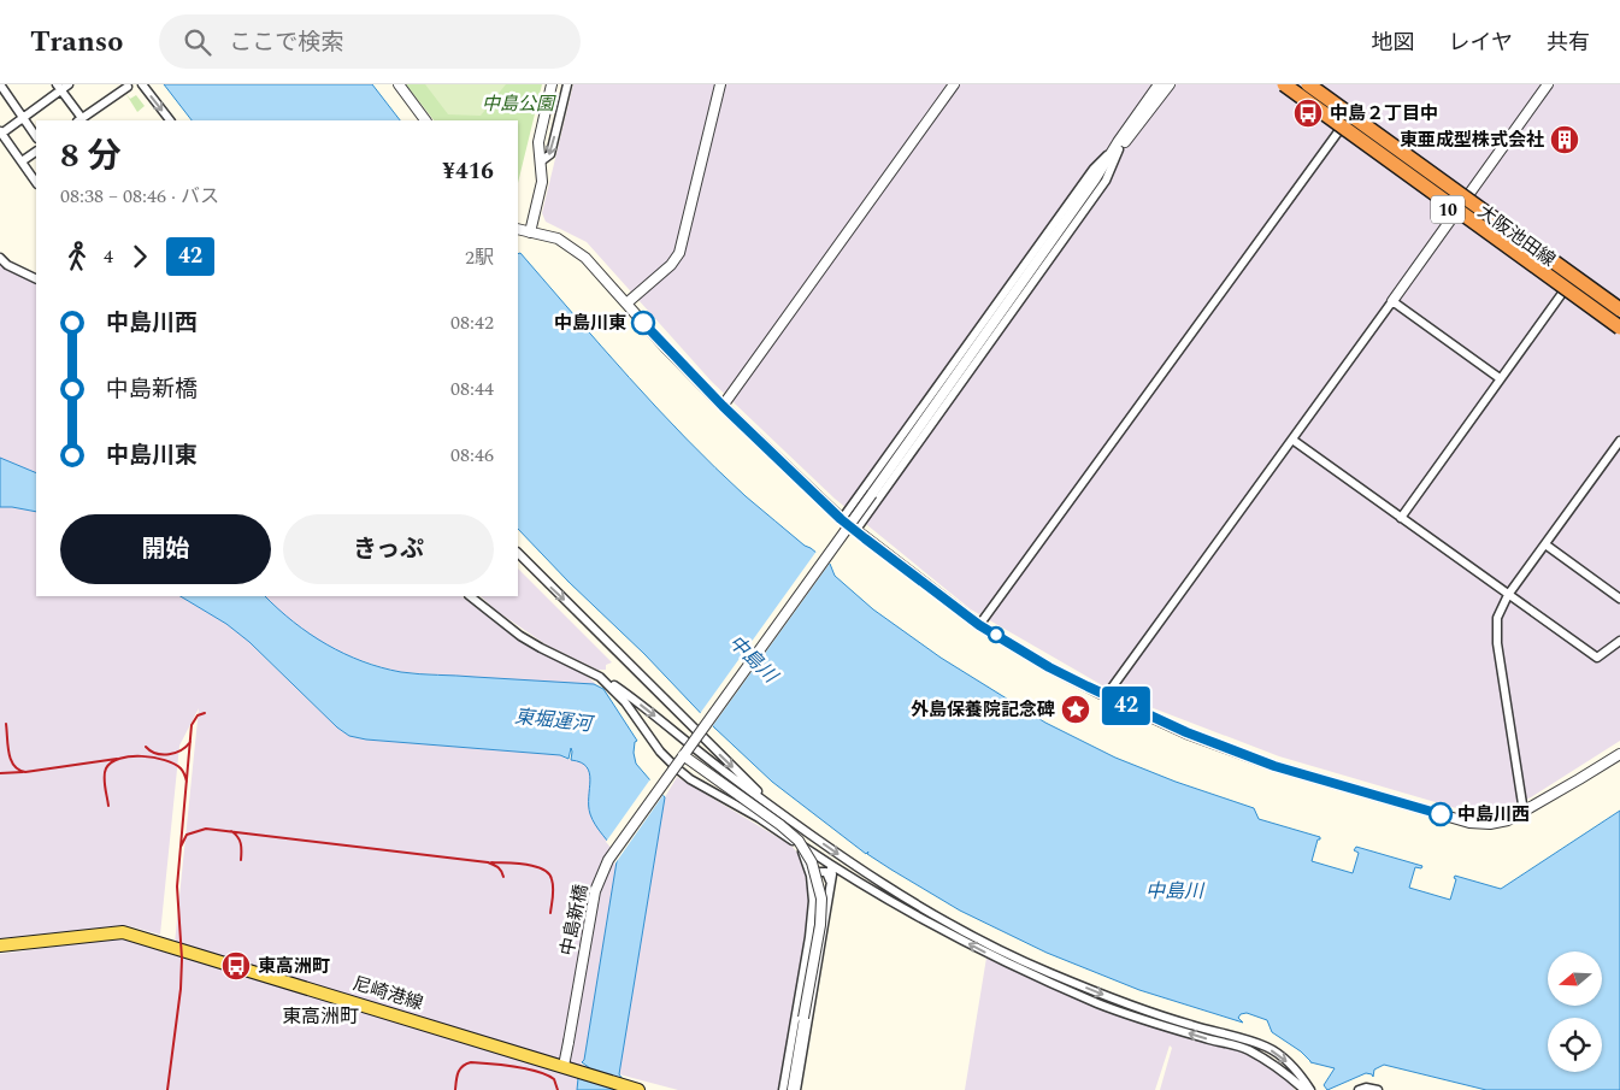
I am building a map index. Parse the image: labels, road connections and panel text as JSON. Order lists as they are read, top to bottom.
{
  "streets": {
    "main road": ["10", "大阪池田線", "尼崎港線"],
    "street": ["中島新橋"]
  },
  "crossings": [
    ["中島新橋", "尼崎港線"]
  ],
  "districts": ["東高洲町"],
  "water": ["中島川", "東堀運河"],
  "parks": ["中島公園"],
  "places": {
    "bus stop": ["中島２丁目中", "東高洲町"],
    "building": ["東亜成型株式会社"],
    "other": ["中島川東", "中島川西"],
    "place": ["外島保養院記念碑"]
  },
  "lines": ["bus line 42"],
  "north": "left",
  "page": {
    "header": "Transo",
    "search": "ここで検索",
    "nav": ["地図", "レイヤ", "共有"],
    "on_map": "42",
    "heading": ["8 分", "08:38 – 08:46 · バス", "¥416"],
    "legs": ["4", "42", "2駅"],
    "list": [
      {
        "name": "中島川西",
        "value": "08:42"
      },
      {
        "name": "中島新橋",
        "value": "08:44"
      },
      {
        "name": "中島川東",
        "value": "08:46"
      }
    ],
    "buttons": ["開始", "きっぷ"]
  }
}
